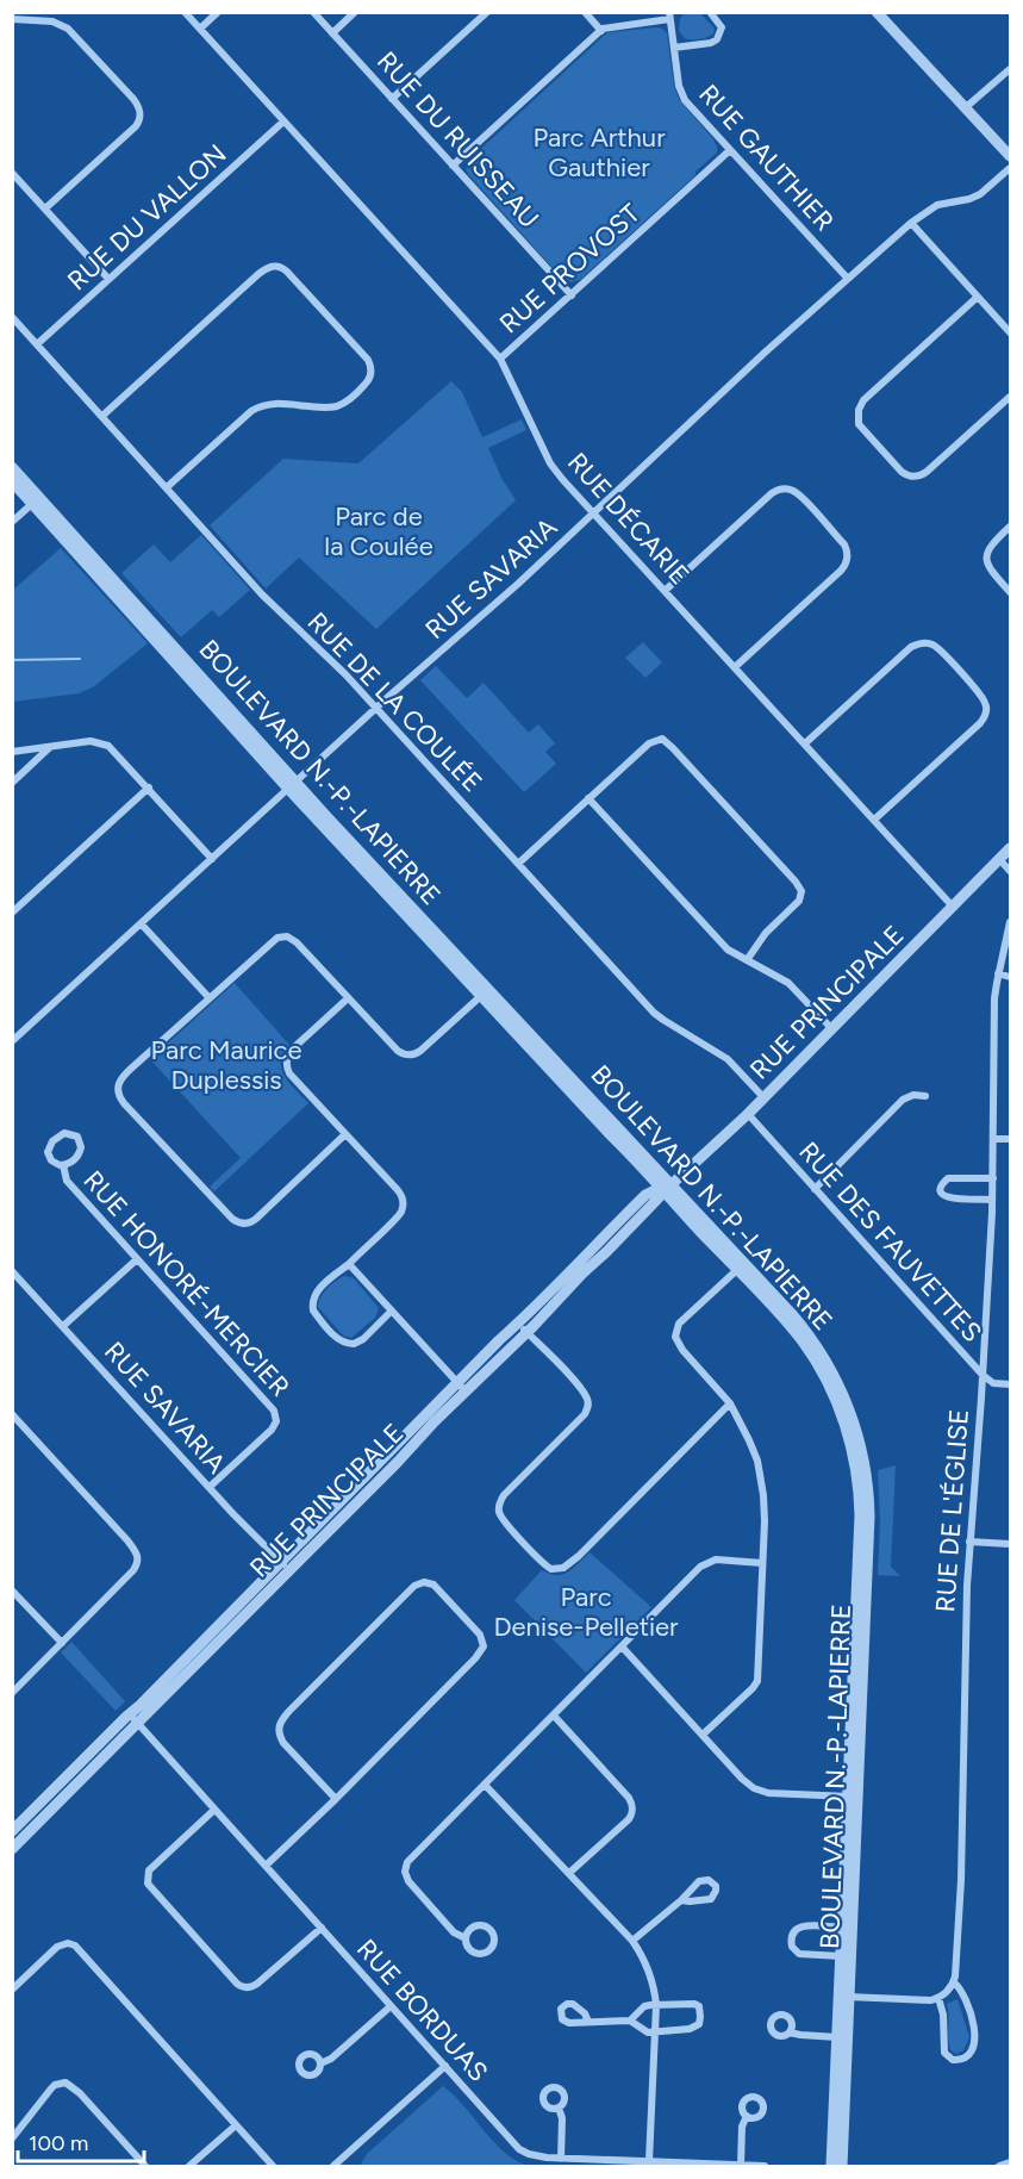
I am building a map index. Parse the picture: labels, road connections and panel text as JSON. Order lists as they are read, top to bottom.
{
  "streets": {
    "street": [
      "RUE DU RUISSEAU",
      "RUE GAUTHIER",
      "RUE DU VALLON",
      "RUE PROVOST",
      "RUE DÉCARIE",
      "RUE SAVARIA",
      "RUE DE LA COULÉE",
      "BOULEVARD N.-P.-LAPIERRE",
      "RUE PRINCIPALE",
      "RUE DES FAUVETTES",
      "RUE HONORÉ-MERCIER",
      "RUE DE L'ÉGLISE",
      "RUE BORDUAS"
    ]
  },
  "crossings": [
    ["RUE DU RUISSEAU", "RUE PROVOST"],
    ["RUE GAUTHIER", "RUE PROVOST"],
    ["RUE GAUTHIER", "RUE SAVARIA"],
    ["RUE DU VALLON", "RUE DÉCARIE"],
    ["RUE DU VALLON", "RUE DE LA COULÉE"],
    ["RUE PROVOST", "RUE DÉCARIE"],
    ["RUE DÉCARIE", "RUE SAVARIA"],
    ["RUE DÉCARIE", "RUE PRINCIPALE"],
    ["RUE SAVARIA", "RUE DE LA COULÉE"],
    ["RUE SAVARIA", "BOULEVARD N.-P.-LAPIERRE"],
    ["RUE SAVARIA", "RUE PRINCIPALE"],
    ["RUE SAVARIA", "RUE HONORÉ-MERCIER"],
    ["RUE DE LA COULÉE", "RUE PRINCIPALE"],
    ["BOULEVARD N.-P.-LAPIERRE", "RUE PRINCIPALE"],
    ["RUE PRINCIPALE", "RUE DES FAUVETTES"],
    ["RUE PRINCIPALE", "RUE BORDUAS"],
    ["RUE DES FAUVETTES", "RUE DE L'ÉGLISE"]
  ],
  "parks": [
    "Parc Arthur Gauthier",
    "Parc de la Coulée",
    "Parc Maurice Duplessis",
    "Parc Denise-Pelletier"
  ],
  "scale_bar": "100 m"
}
